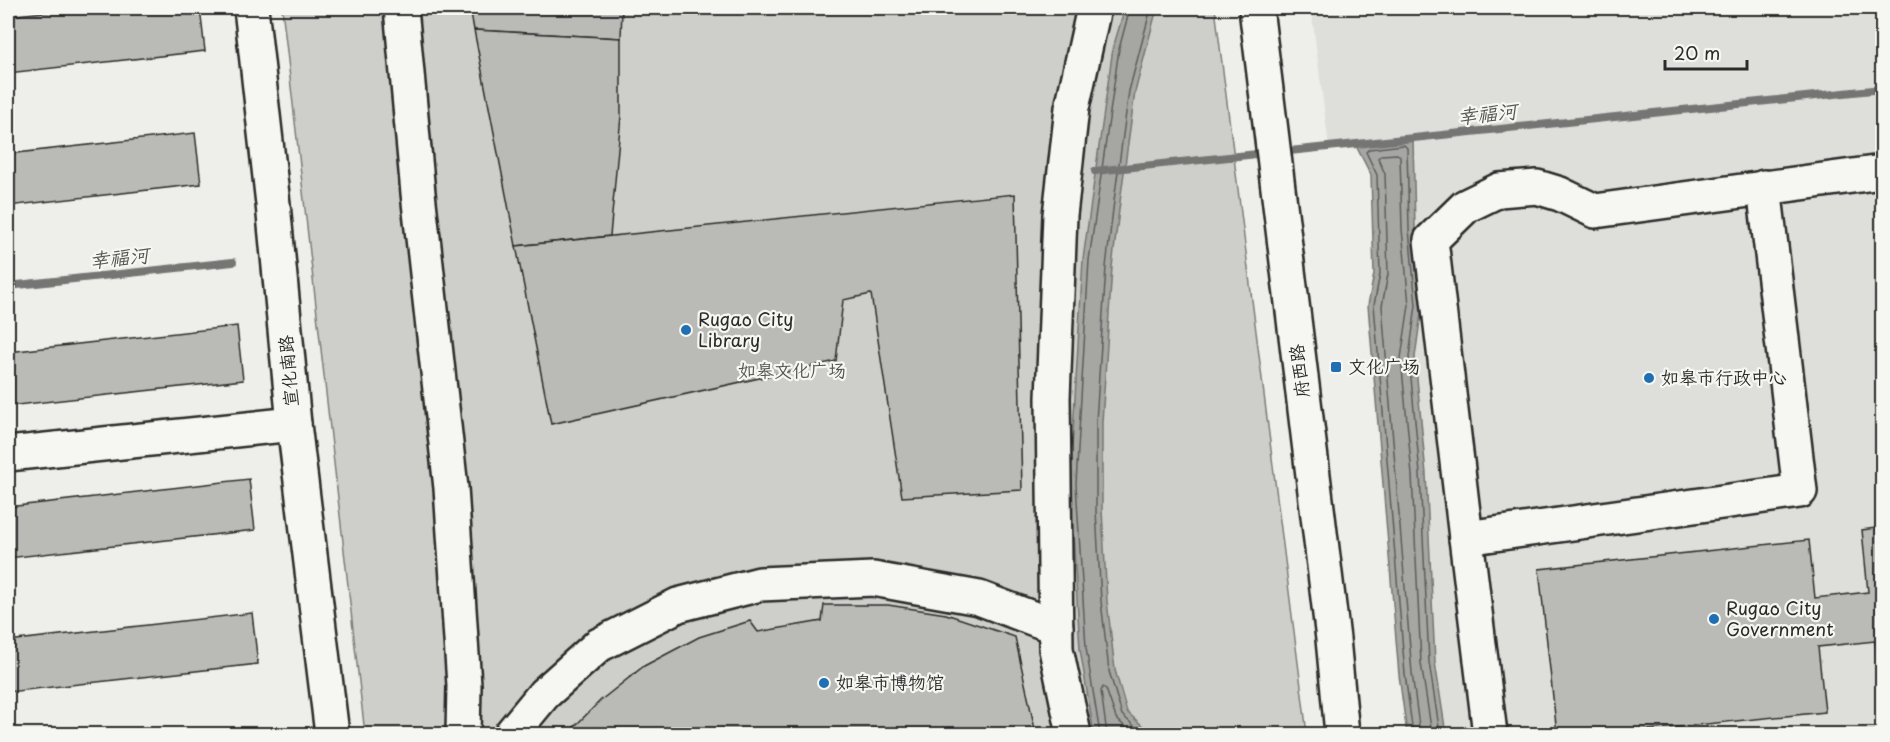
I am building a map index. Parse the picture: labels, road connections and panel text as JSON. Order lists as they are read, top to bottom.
{
  "streets": {
    "street": ["宣化南路", "府西路"]
  },
  "water": ["幸福河"],
  "parks": ["如皋文化广场"],
  "places": {
    "other": [
      "Rugao City Library",
      "如皋市行政中心",
      "Rugao City Government",
      "如皋市博物馆"
    ],
    "transit": ["文化广场"]
  },
  "scale_bar": "20 m"
}
